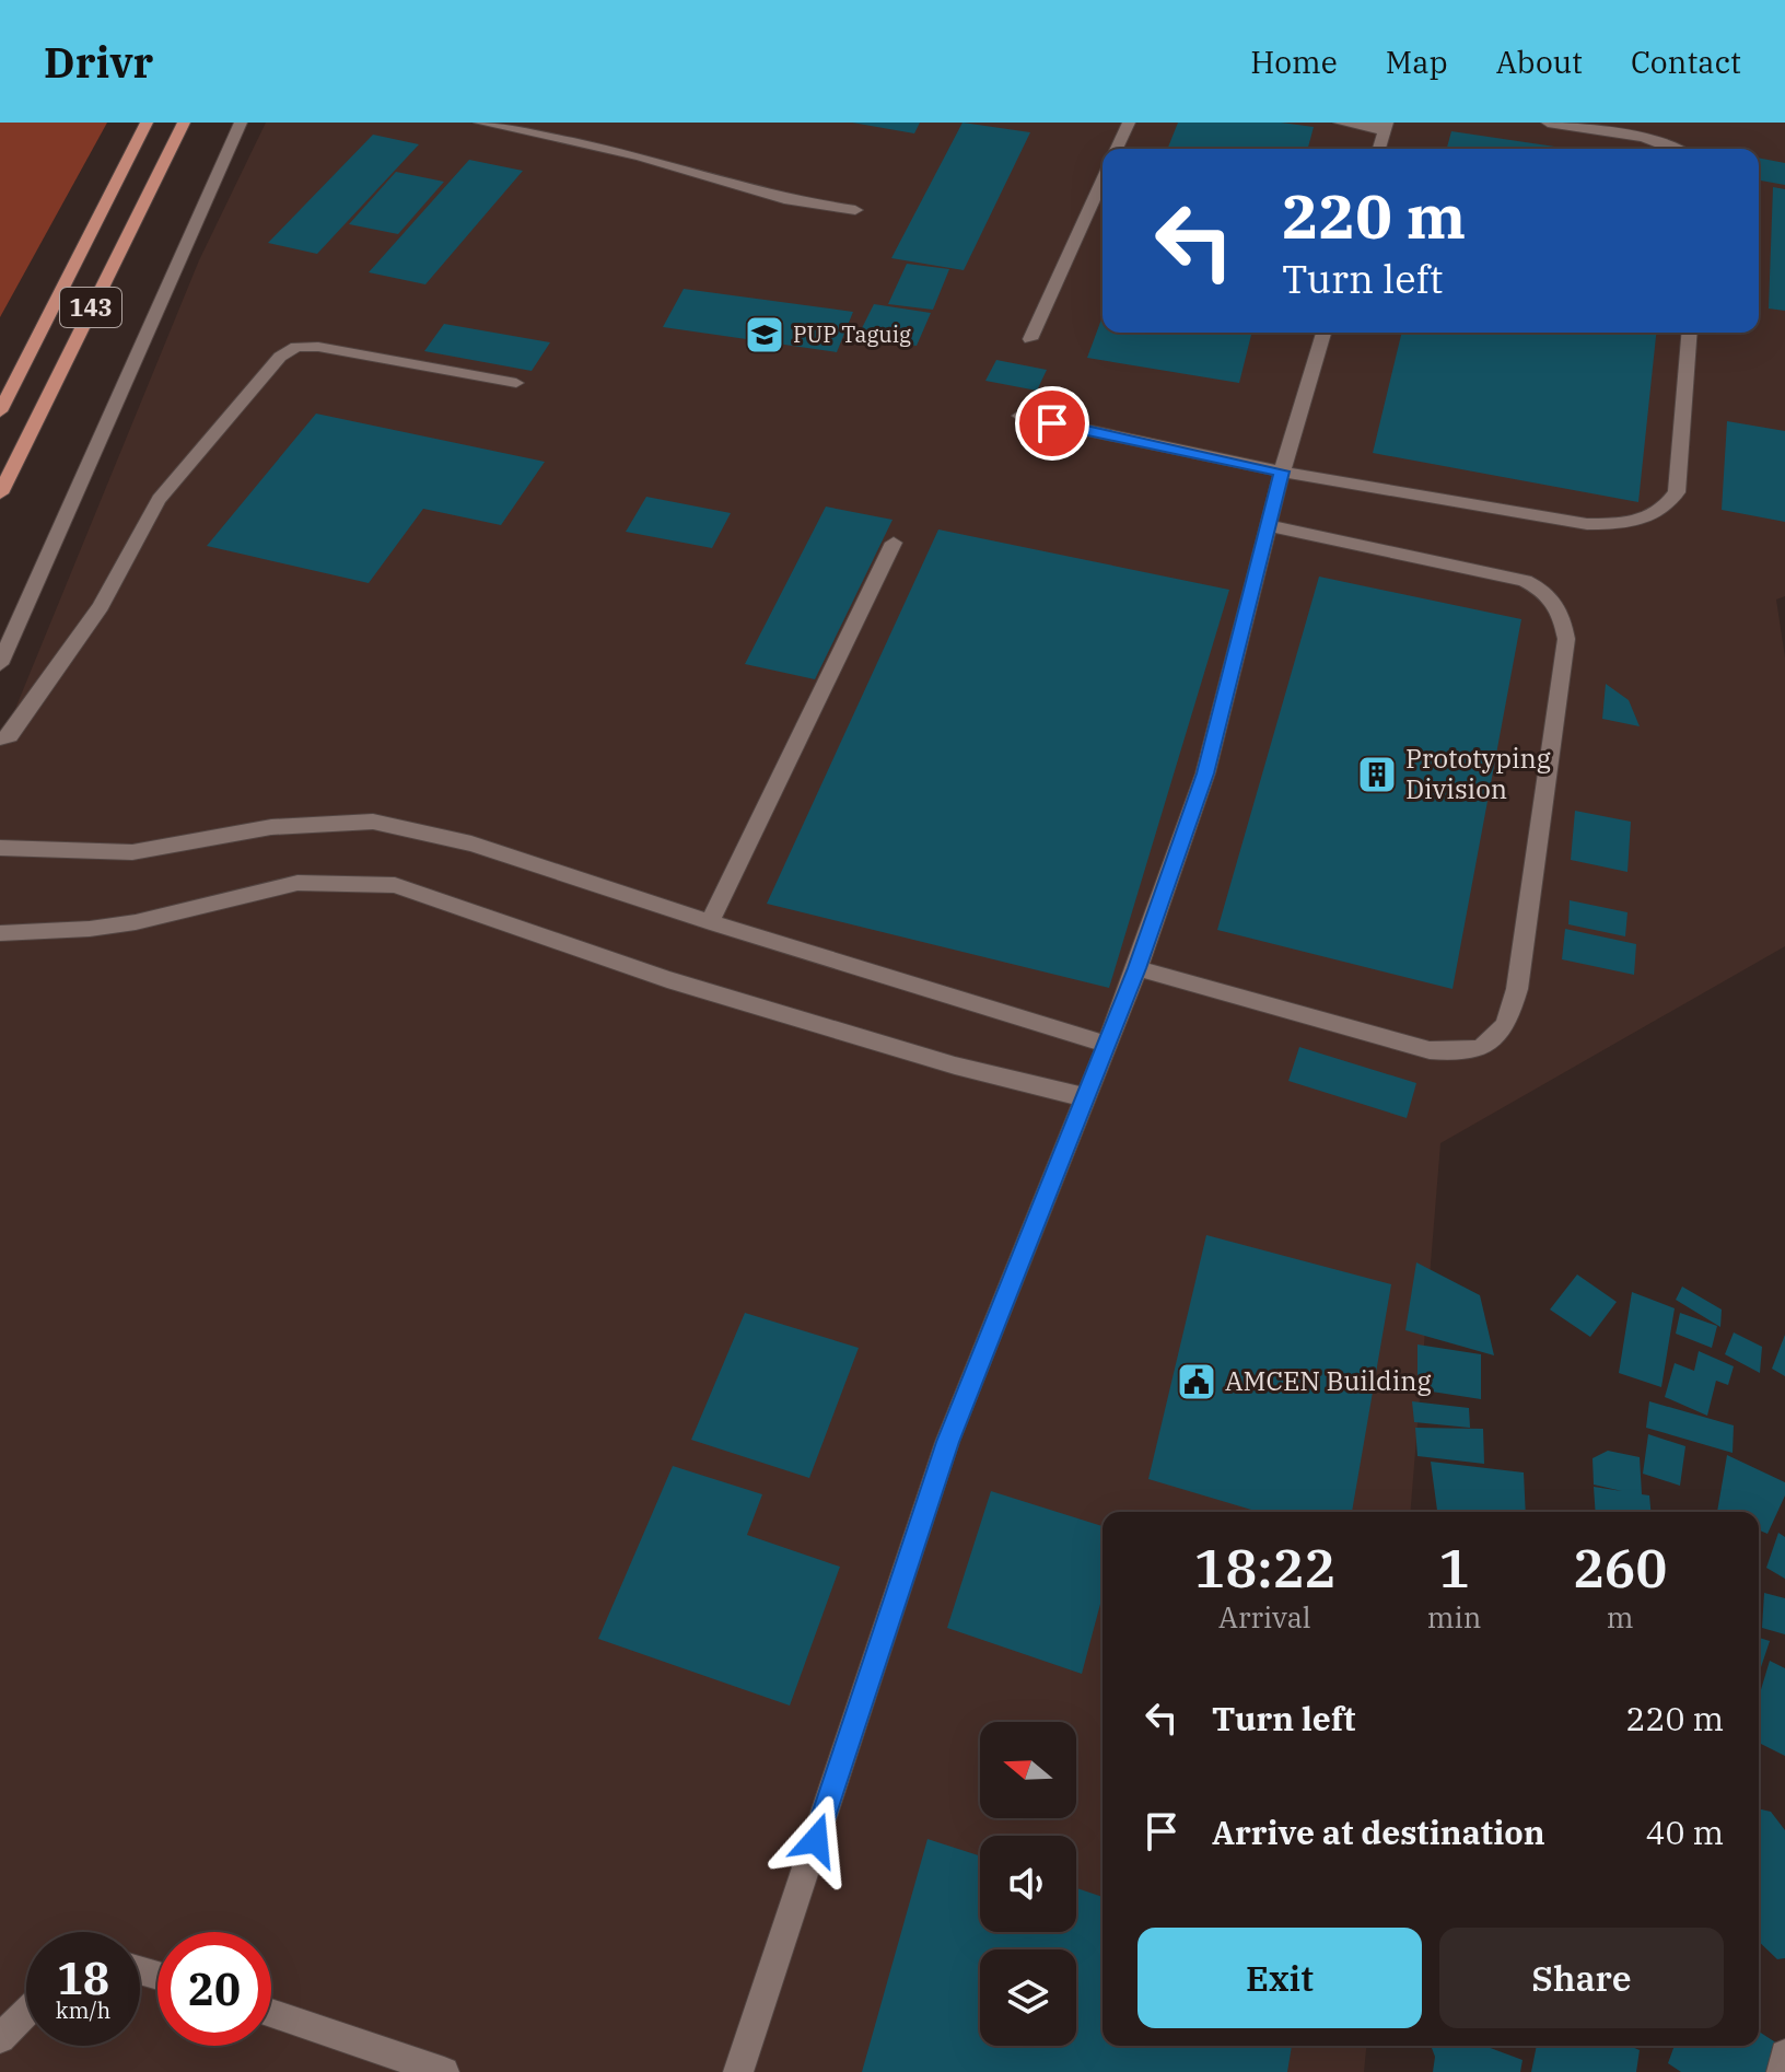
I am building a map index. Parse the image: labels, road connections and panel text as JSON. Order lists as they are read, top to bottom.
{
  "streets": {
    "main road": ["143"]
  },
  "places": {
    "school or university": ["PUP Taguig"],
    "building": ["Prototyping Division"],
    "public building": ["AMCEN Building"]
  },
  "north": "left",
  "page": {
    "header": "Drivr",
    "nav": [
      "Home",
      "Map",
      "About",
      "Contact"
    ],
    "turn": ["220 m", "Turn left"],
    "eta": [
      "18:22",
      "Arrival",
      "1",
      "min",
      "260",
      "m"
    ],
    "list": [
      {
        "name": "Turn left",
        "value": "220 m"
      },
      {
        "name": "Arrive at destination",
        "value": "40 m"
      }
    ],
    "buttons": ["Exit", "Share"],
    "speed": "18 km/h",
    "limit": "20"
  }
}
